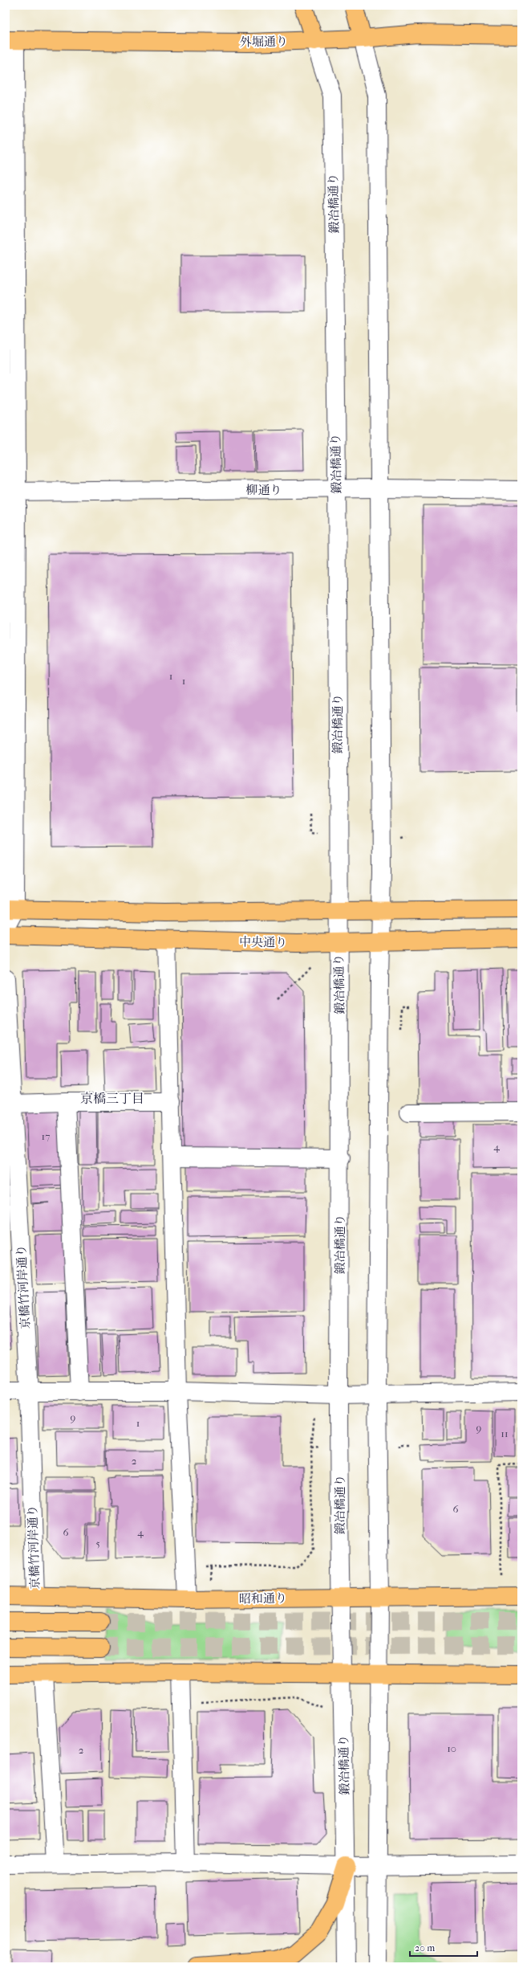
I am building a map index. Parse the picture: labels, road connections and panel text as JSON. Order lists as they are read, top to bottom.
{
  "streets": {
    "main road": [
      "外堀通り",
      "鍛冶橋通り",
      "中央通り",
      "昭和通り"
    ],
    "street": ["柳通り", "京橋竹河岸通り"]
  },
  "crossings": [
    ["外堀通り", "鍛冶橋通り"],
    ["鍛冶橋通り", "柳通り"],
    ["鍛冶橋通り", "中央通り"],
    ["鍛冶橋通り", "昭和通り"],
    ["京橋竹河岸通り", "昭和通り"]
  ],
  "districts": ["京橋三丁目"],
  "house_numbers": [
    "1",
    "1",
    "17",
    "4",
    "9",
    "1",
    "9",
    "11",
    "2",
    "6",
    "6",
    "4",
    "5",
    "10",
    "2"
  ],
  "scale_bar": "20 m"
}
